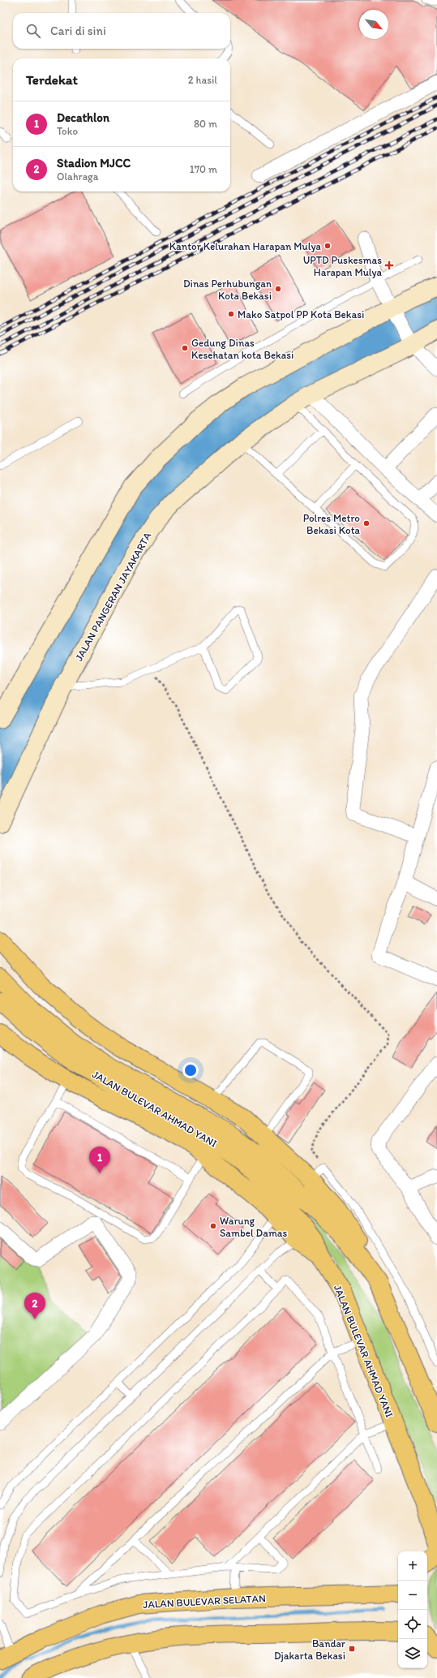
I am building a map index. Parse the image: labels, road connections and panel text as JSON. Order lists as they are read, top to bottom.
{
  "streets": {
    "main road": ["JALAN BULEVAR AHMAD YANI", "JALAN BULEVAR SELATAN"],
    "street": ["JALAN PANGERAN JAYAKARTA"]
  },
  "places": {
    "other": [
      "Kantor Kelurahan Harapan Mulya",
      "Dinas Perhubungan Kota Bekasi",
      "Mako Satpol PP Kota Bekasi",
      "Gedung Dinas Kesehatan kota Bekasi",
      "Polres Metro Bekasi Kota",
      "Warung Sambel Damas"
    ],
    "health": ["UPTD Puskesmas Harapan Mulya"],
    "transit": ["Bandar Djakarta Bekasi"]
  },
  "north": "bottom right",
  "page": {
    "search": "Cari di sini",
    "heading": ["Terdekat", "2 hasil"],
    "list": [
      {
        "mark": "1",
        "name": "Decathlon",
        "note": "Toko",
        "value": "80 m"
      },
      {
        "mark": "2",
        "name": "Stadion MJCC",
        "note": "Olahraga",
        "value": "170 m"
      }
    ],
    "pins": ["1", "2"],
    "map_buttons": ["+", "−"]
  }
}
